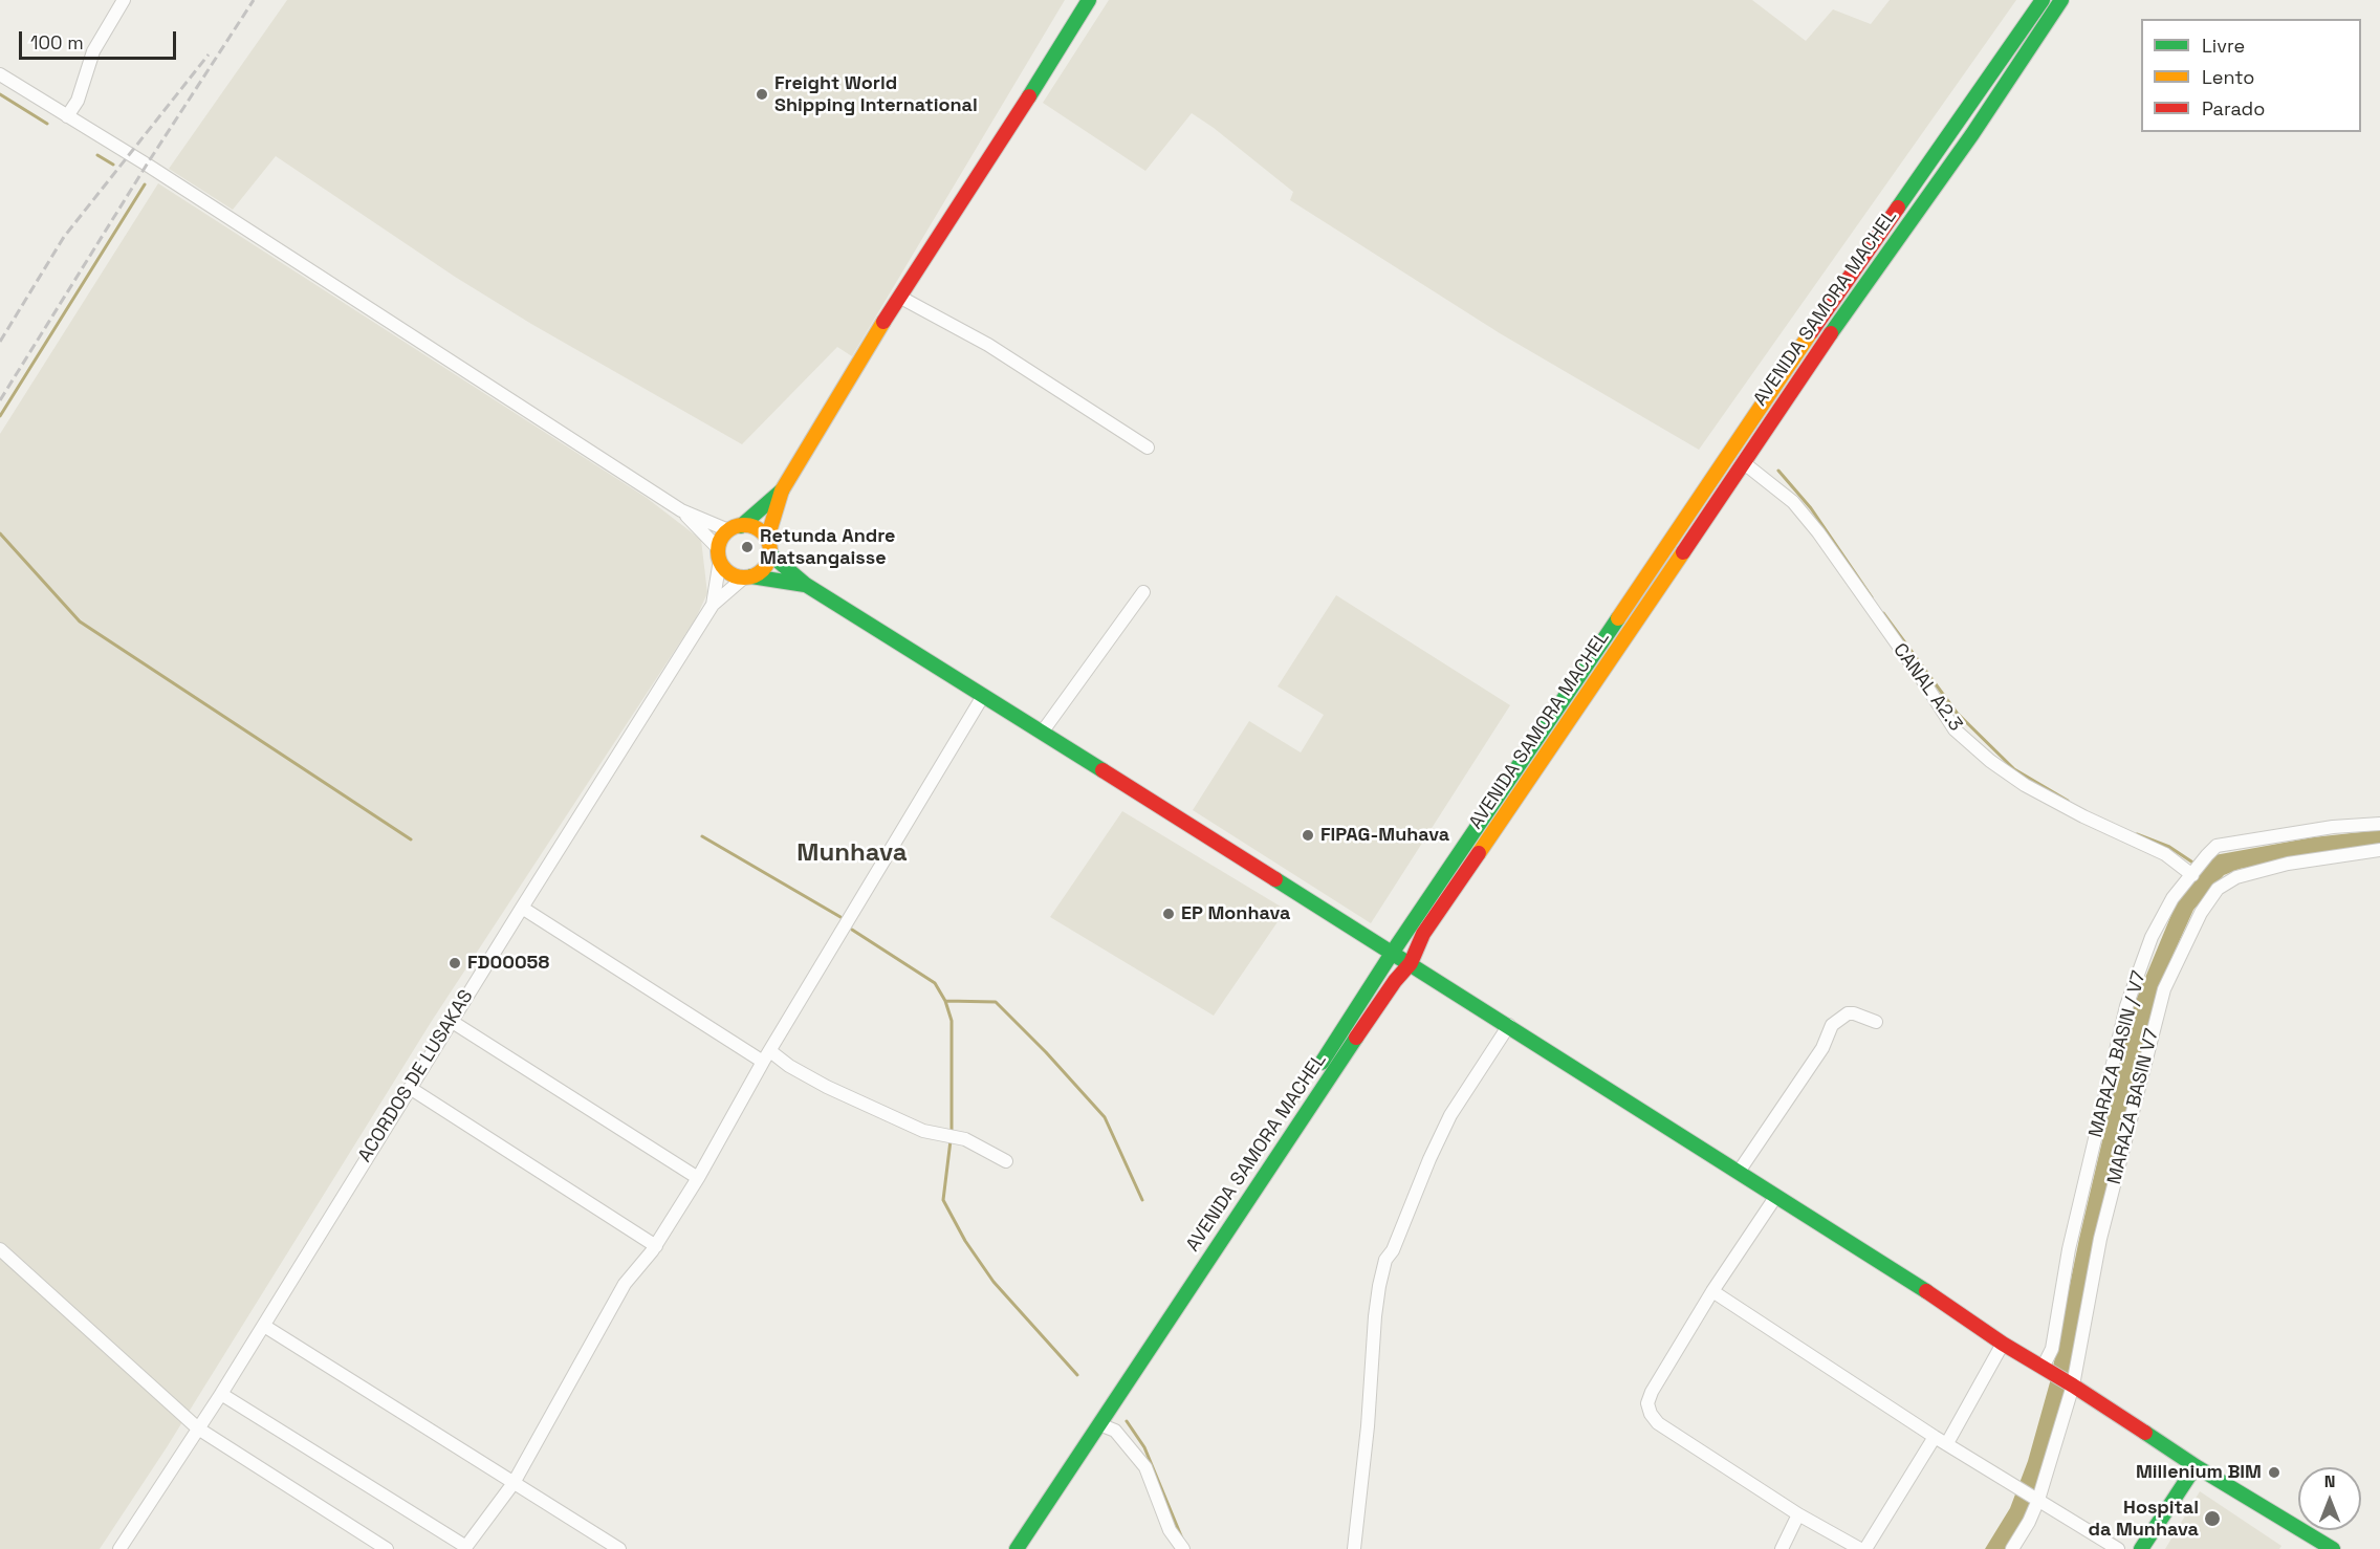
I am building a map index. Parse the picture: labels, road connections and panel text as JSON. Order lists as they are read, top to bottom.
{
  "streets": {
    "main road": ["AVENIDA SAMORA MACHEL"],
    "street": [
      "CANAL A2.3",
      "MARAZA BASIN / V7",
      "ACORDOS DE LUSAKAS",
      "MARAZA BASIN V7"
    ]
  },
  "crossings": [
    ["AVENIDA SAMORA MACHEL", "CANAL A2.3"],
    ["CANAL A2.3", "MARAZA BASIN / V7"]
  ],
  "districts": ["Munhava"],
  "places": [
    "Freight World Shipping International",
    "Retunda Andre Matsangaisse",
    "FIPAG-Muhava",
    "EP Monhava",
    "FD00058",
    "Millenium BIM",
    "Hospital da Munhava"
  ],
  "legend": ["Livre", "Lento", "Parado"],
  "scale_bar": "100 m",
  "north": "top"
}
